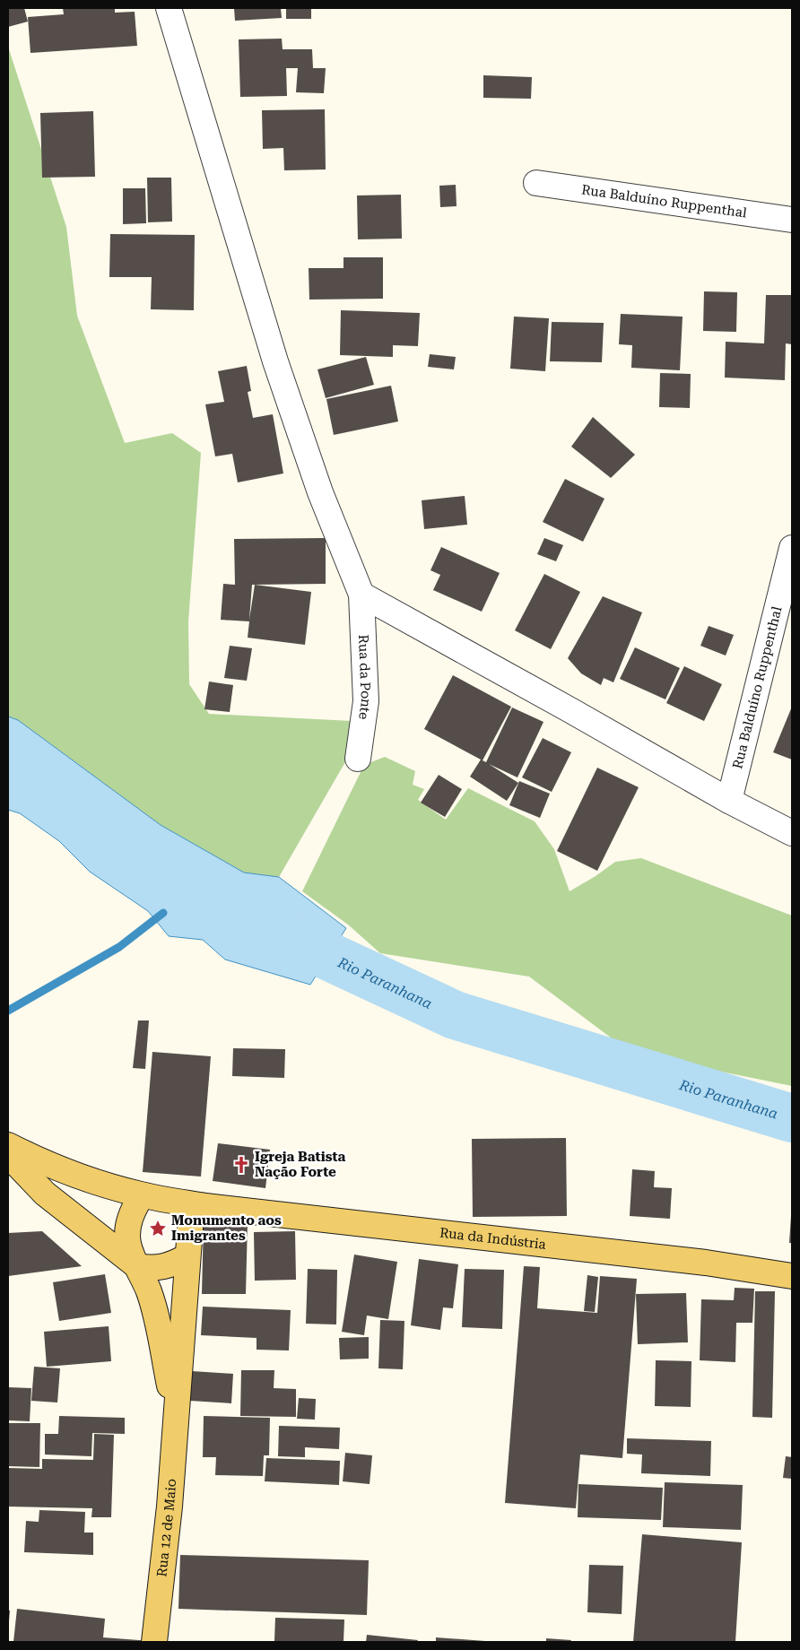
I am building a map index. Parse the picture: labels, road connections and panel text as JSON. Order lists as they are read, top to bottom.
{
  "streets": {
    "main road": ["Rua da Indústria", "Rua 12 de Maio"],
    "street": ["Rua Balduíno Ruppenthal", "Rua da Ponte"]
  },
  "crossings": [
    ["Rua da Indústria", "Rua 12 de Maio"]
  ],
  "water": ["Rio Paranhana"],
  "places": {
    "church": ["Igreja Batista Nação Forte"],
    "place": ["Monumento aos Imigrantes"]
  }
}
